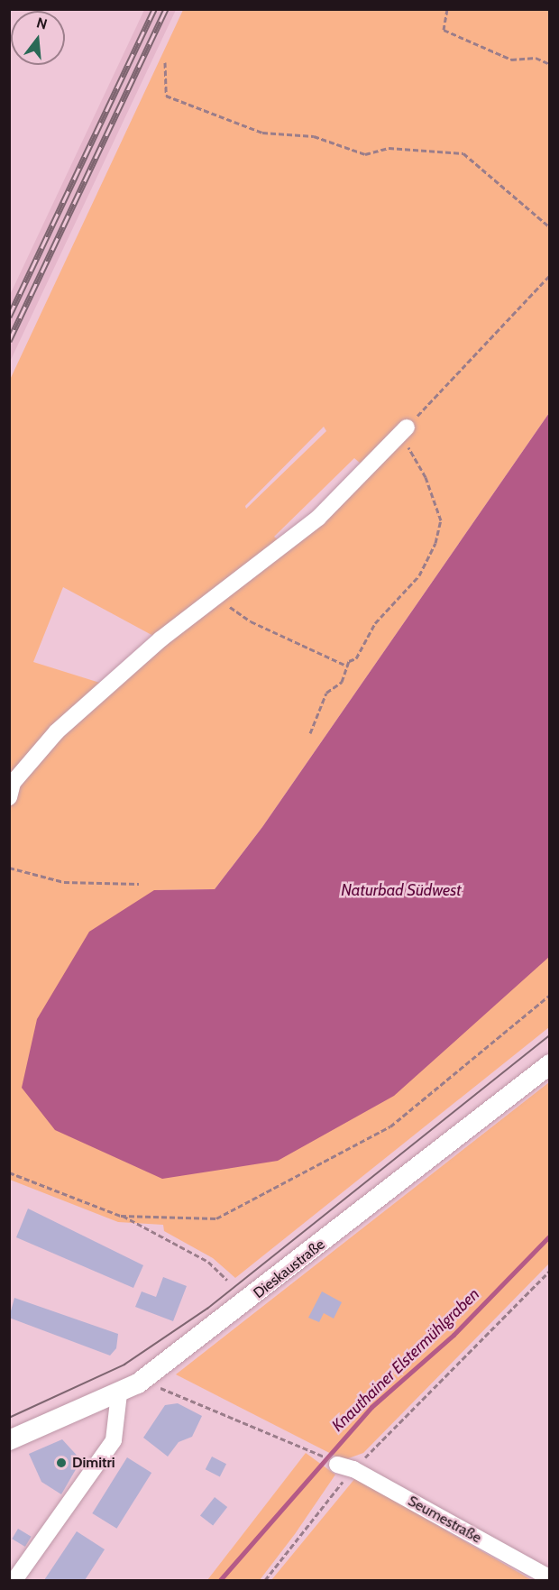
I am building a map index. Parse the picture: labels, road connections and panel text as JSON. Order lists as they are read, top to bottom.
{
  "streets": {
    "main road": ["Dieskaustraße"],
    "street": ["Seumestraße"]
  },
  "water": ["Naturbad Südwest", "Knauthainer Elstermühlgraben"],
  "places": ["Dimitri"],
  "north": "top"
}
